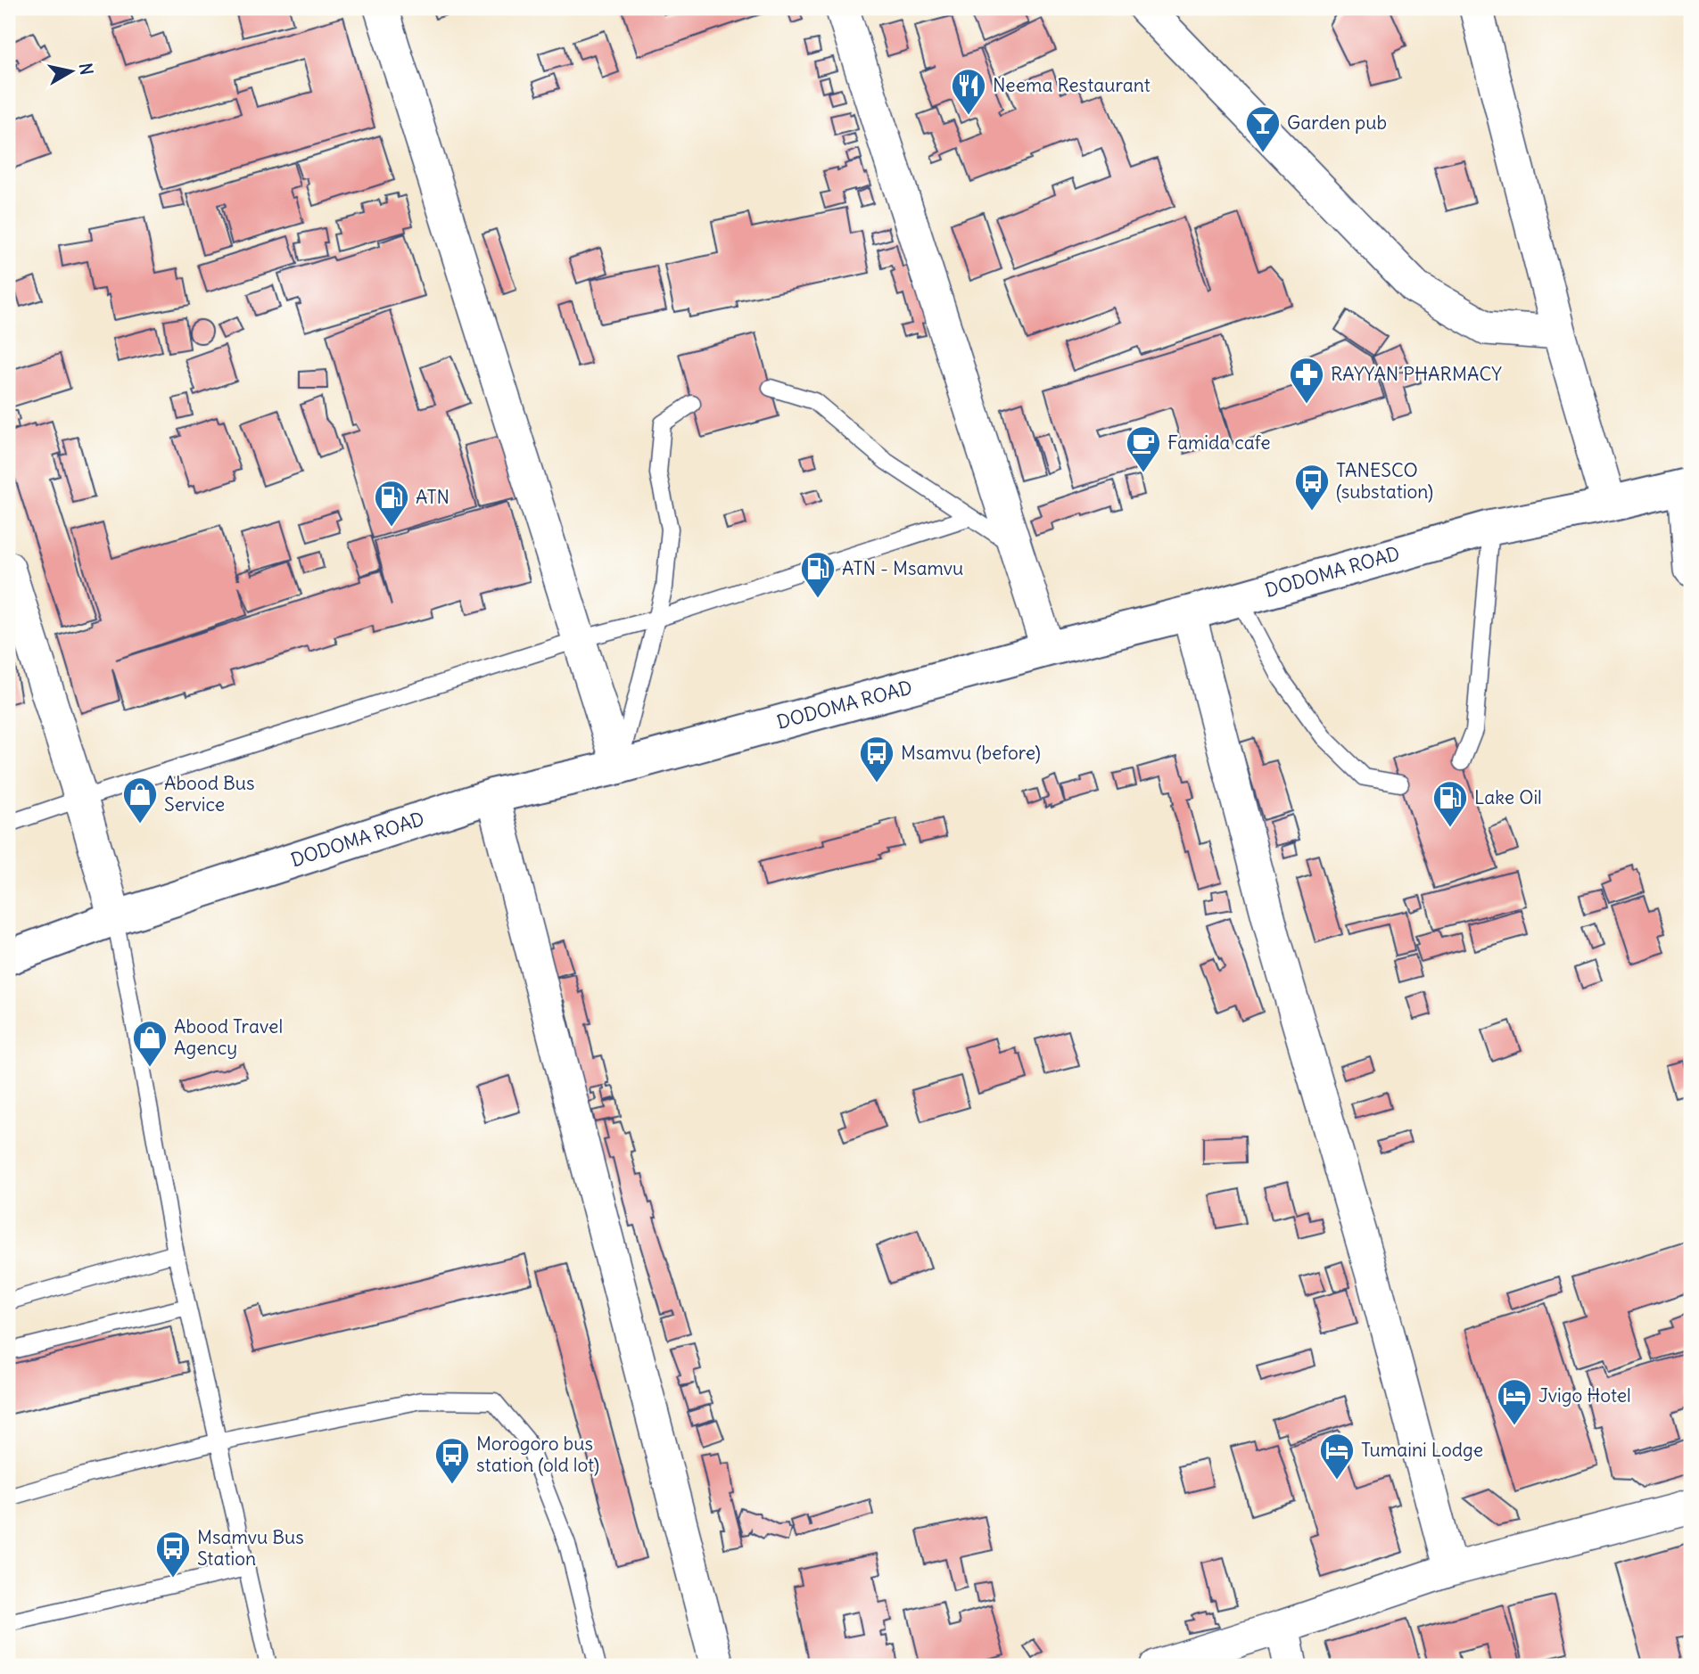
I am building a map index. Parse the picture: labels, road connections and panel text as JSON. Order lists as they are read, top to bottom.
{
  "streets": {
    "highway": ["DODOMA ROAD"]
  },
  "places": {
    "restaurant": ["Neema Restaurant"],
    "bar": ["Garden pub"],
    "pharmacy": ["RAYYAN PHARMACY"],
    "cafe": ["Famida cafe"],
    "bus stop": [
      "TANESCO (substation)",
      "Msamvu (before)",
      "Morogoro bus station (old lot)",
      "Msamvu Bus Station"
    ],
    "fuel station": ["ATN", "ATN - Msamvu", "Lake Oil"],
    "shop": ["Abood Bus Service", "Abood Travel Agency"],
    "hotel": ["Jvigo Hotel", "Tumaini Lodge"]
  },
  "north": "right"
}
